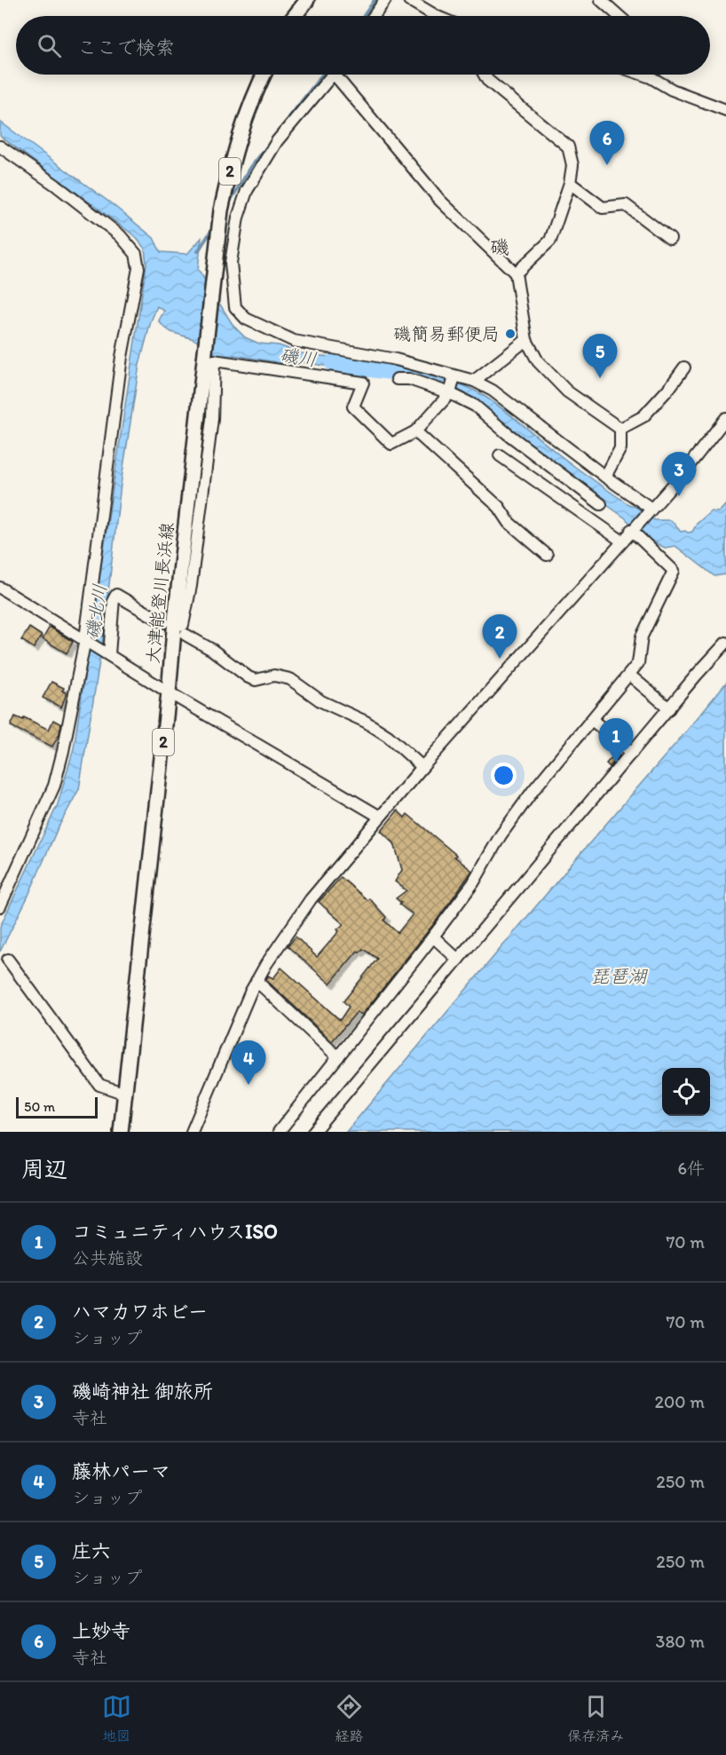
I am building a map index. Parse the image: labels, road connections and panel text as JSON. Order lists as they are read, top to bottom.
{
  "streets": {
    "main road": ["2", "大津能登川長浜線"]
  },
  "districts": ["磯"],
  "water": ["磯川", "磯北川", "琵琶湖"],
  "places": ["磯簡易郵便局"],
  "scale_bar": "50 m",
  "page": {
    "search": "ここで検索",
    "pins": [
      "6",
      "5",
      "3",
      "2",
      "1",
      "4"
    ],
    "scale": "50 m",
    "heading": ["周辺", "6件"],
    "list": [
      {
        "mark": "1",
        "name": "コミュニティハウスISO",
        "note": "公共施設",
        "value": "70 m"
      },
      {
        "mark": "2",
        "name": "ハマカワホビー",
        "note": "ショップ",
        "value": "70 m"
      },
      {
        "mark": "3",
        "name": "磯崎神社 御旅所",
        "note": "寺社",
        "value": "200 m"
      },
      {
        "mark": "4",
        "name": "藤林パーマ",
        "note": "ショップ",
        "value": "250 m"
      },
      {
        "mark": "5",
        "name": "庄六",
        "note": "ショップ",
        "value": "250 m"
      },
      {
        "mark": "6",
        "name": "上妙寺",
        "note": "寺社",
        "value": "380 m"
      }
    ],
    "nav": ["地図", "経路", "保存済み"]
  }
}
